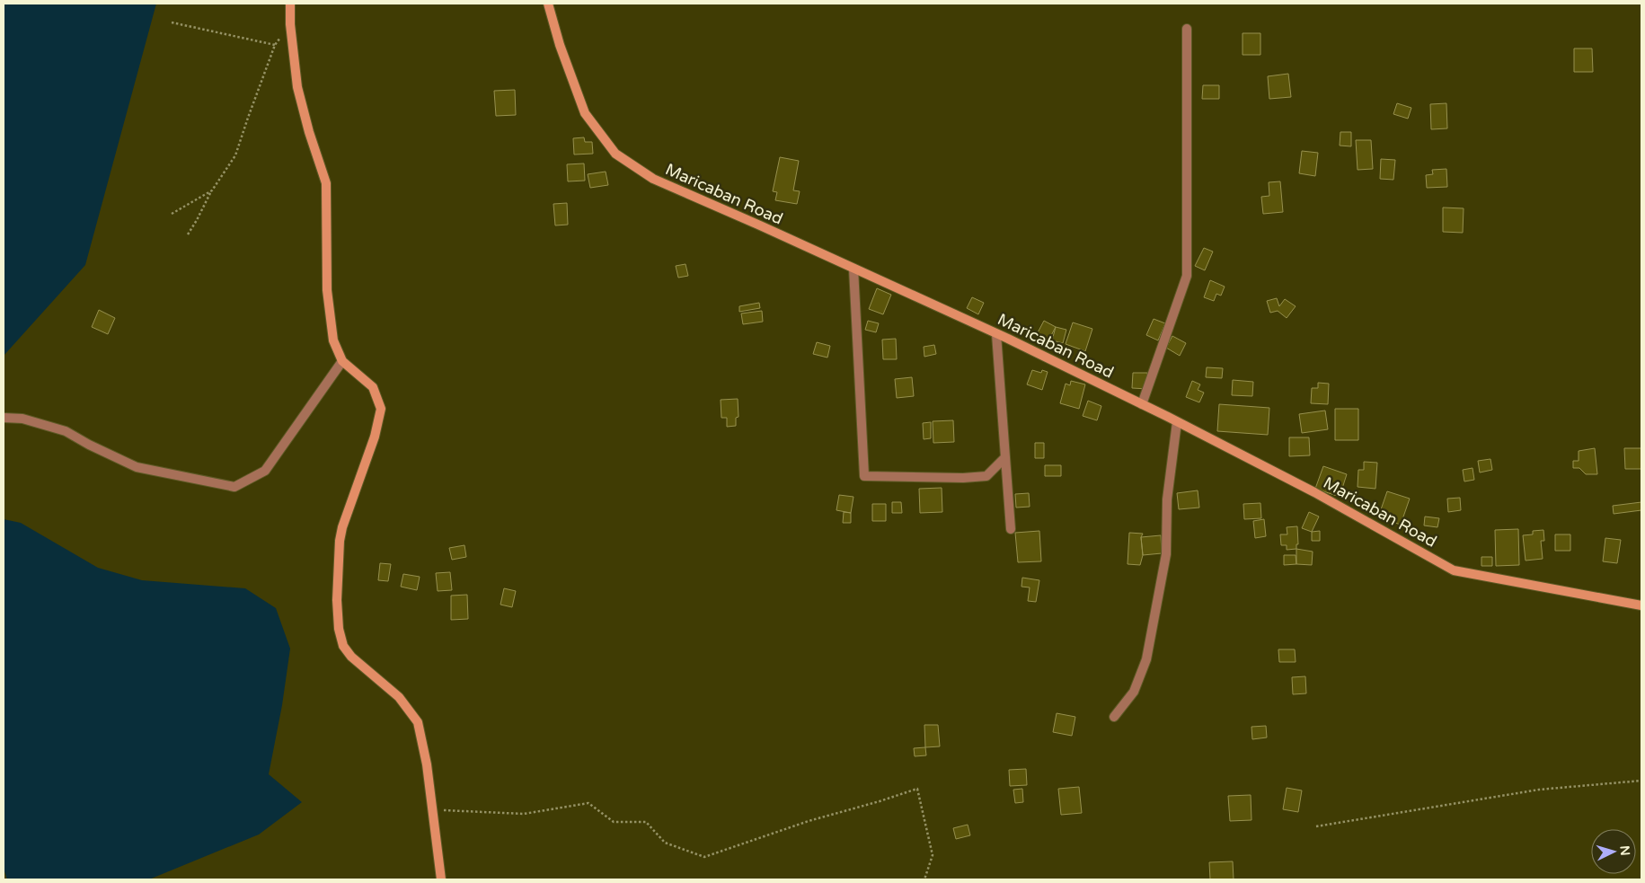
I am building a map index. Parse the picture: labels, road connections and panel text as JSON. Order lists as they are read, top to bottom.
{
  "streets": {
    "street": ["Maricaban Road"]
  },
  "north": "right"
}
